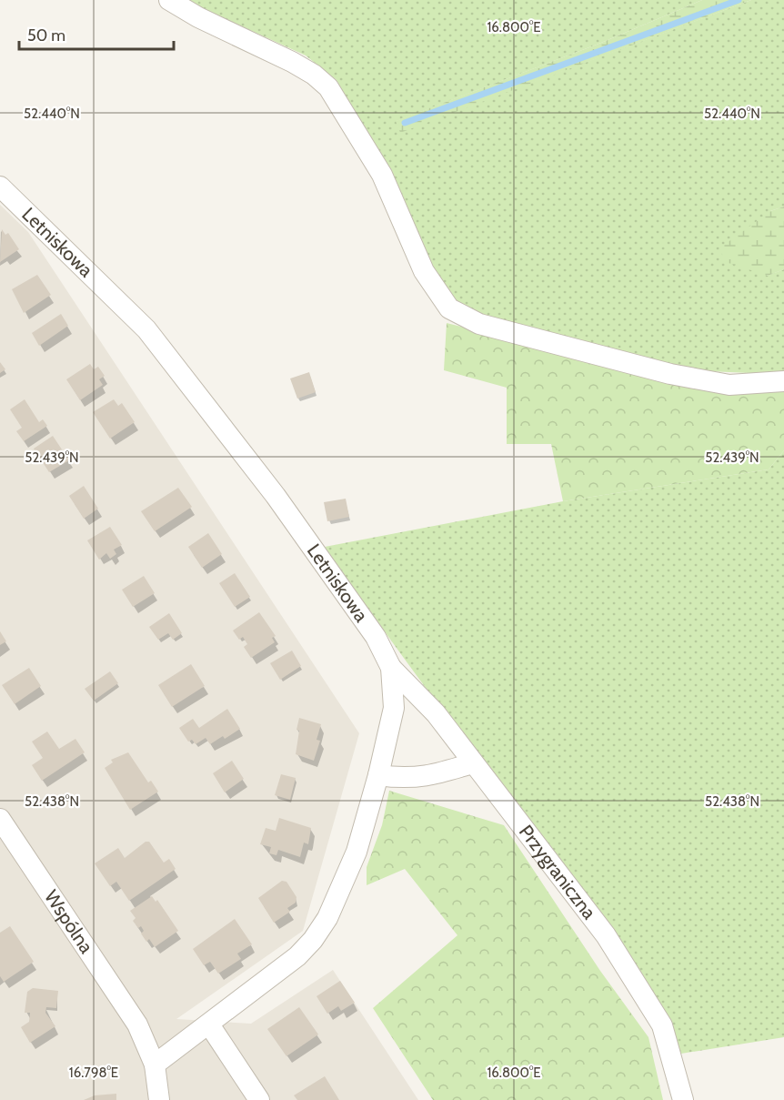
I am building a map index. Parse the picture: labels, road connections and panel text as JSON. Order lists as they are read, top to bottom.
{
  "streets": {
    "street": ["Letniskowa", "Przygraniczna", "Wspólna"]
  },
  "crossings": [
    ["Letniskowa", "Przygraniczna"],
    ["Letniskowa", "Wspólna"]
  ],
  "scale_bar": "50 m",
  "coordinates": [
    "16.800°E",
    "52.440°N",
    "52.439°N",
    "52.438°N",
    "16.798°E"
  ]
}
